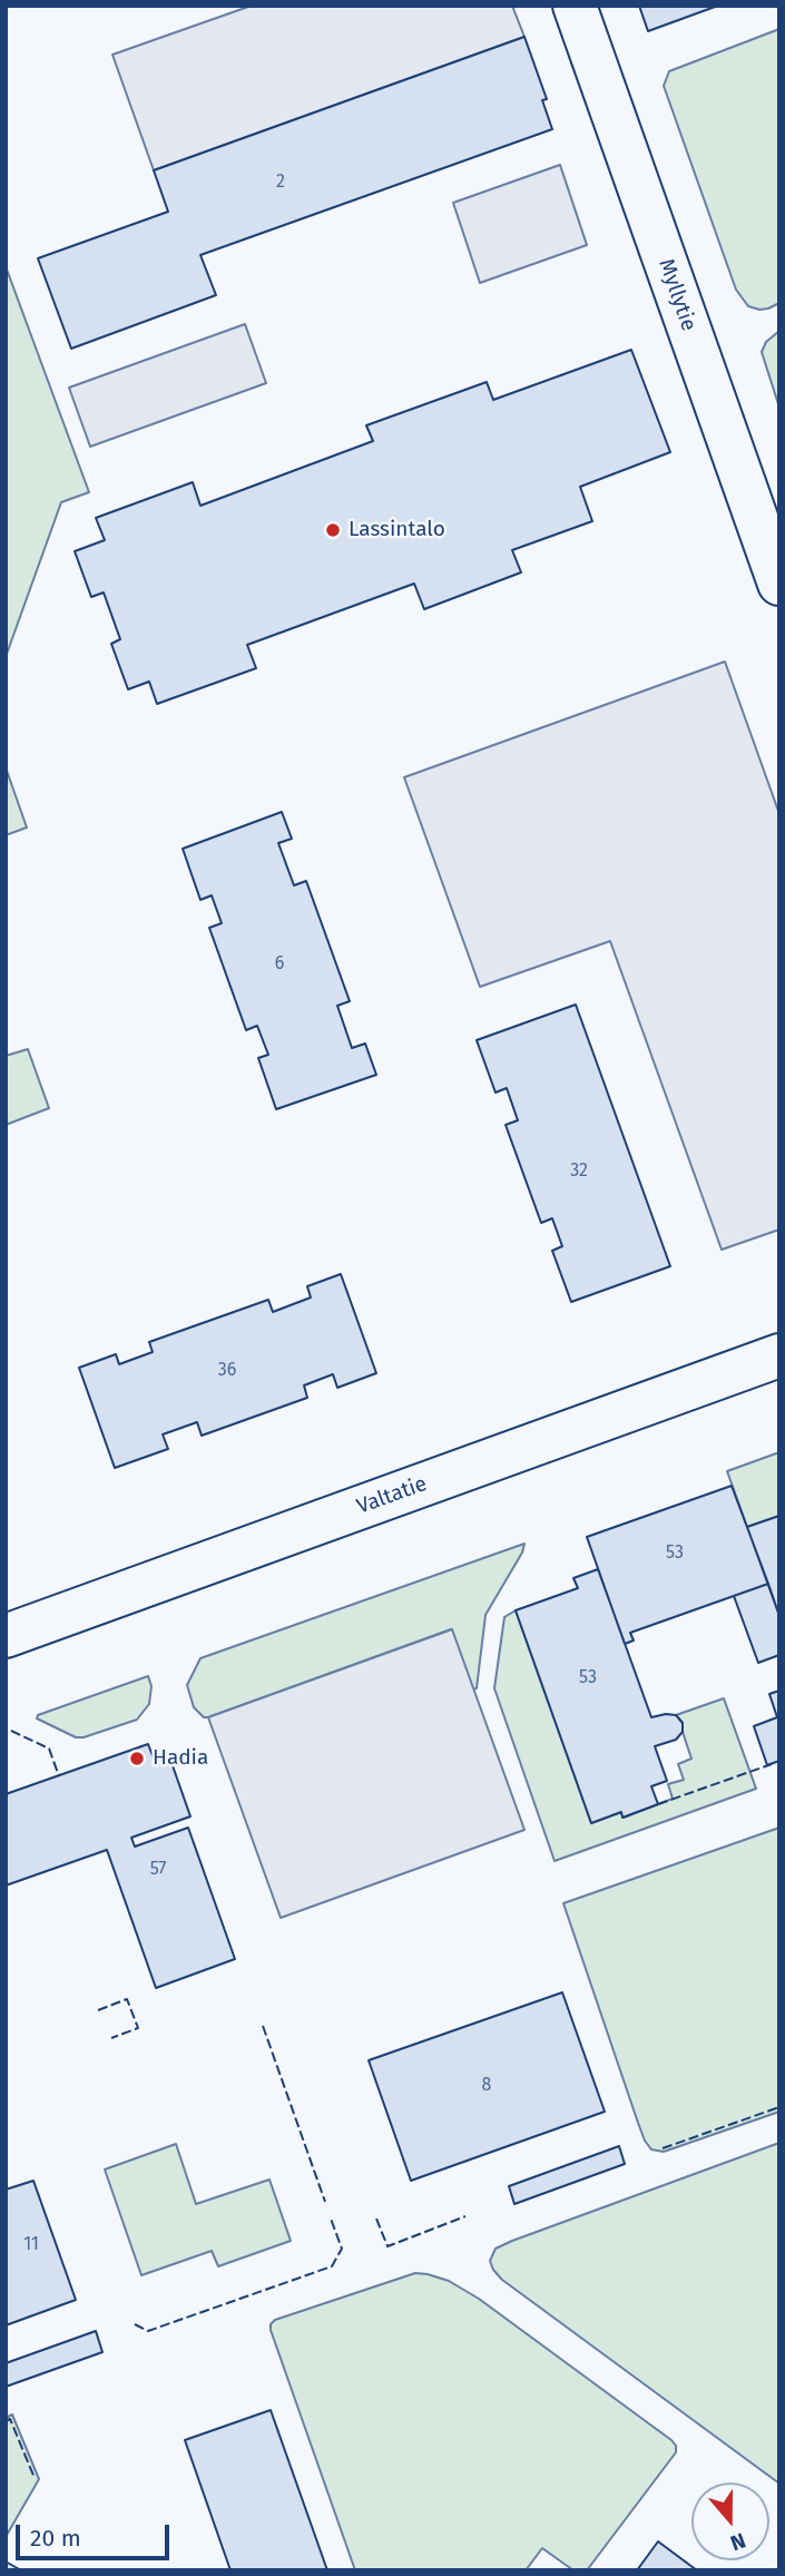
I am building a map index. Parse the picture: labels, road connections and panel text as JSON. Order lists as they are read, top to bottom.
{
  "streets": {
    "street": ["Myllytie", "Valtatie"]
  },
  "places": ["Lassintalo", "Hadia"],
  "house_numbers": [
    "2",
    "6",
    "32",
    "36",
    "53",
    "53",
    "57",
    "8",
    "11"
  ],
  "scale_bar": "20 m",
  "north": "bottom"
}
